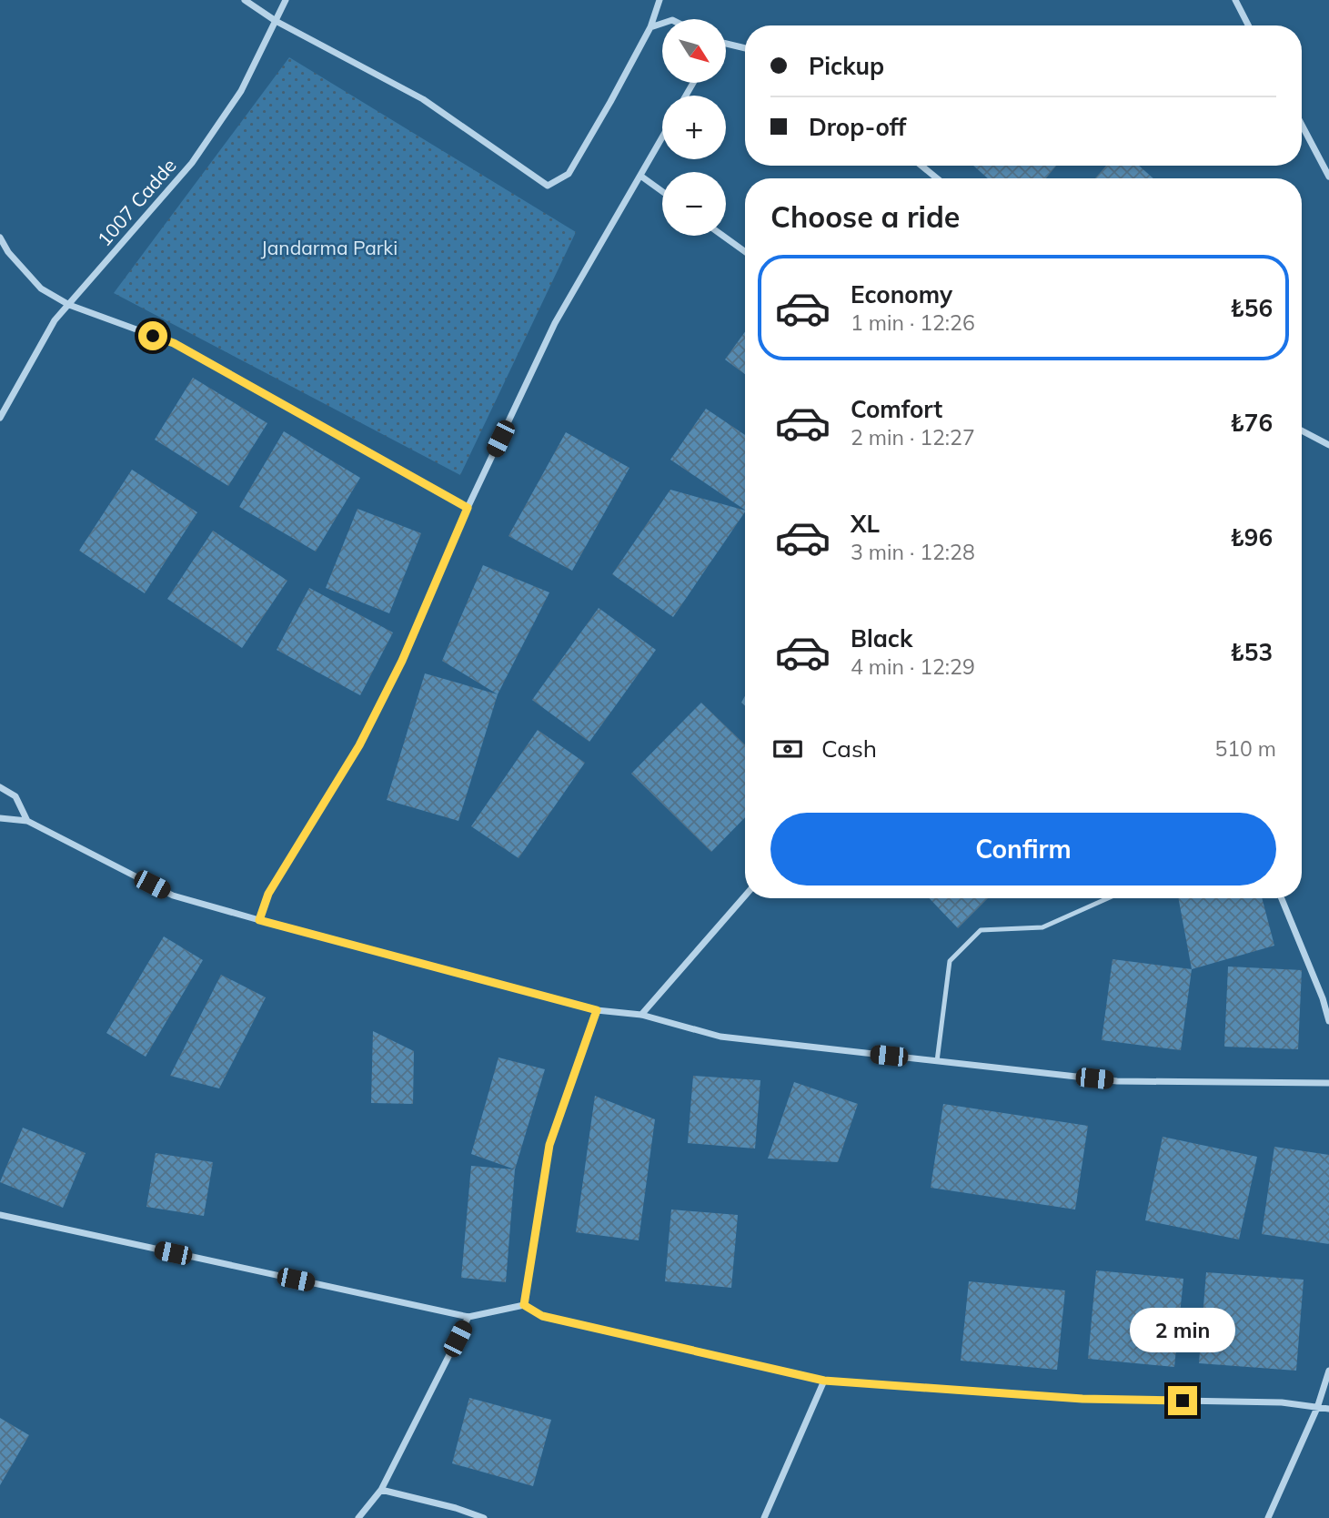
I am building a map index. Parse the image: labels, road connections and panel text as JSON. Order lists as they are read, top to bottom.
{
  "streets": {
    "street": ["1007 Cadde"]
  },
  "parks": ["Jandarma Parki"],
  "north": "bottom right",
  "page": {
    "map_buttons": ["+", "−"],
    "banner": ["Pickup", "Drop-off"],
    "heading": "Choose a ride",
    "list": [
      {
        "name": "Economy",
        "note": "1 min · 12:26",
        "value": "₺56"
      },
      {
        "name": "Comfort",
        "note": "2 min · 12:27",
        "value": "₺76"
      },
      {
        "name": "XL",
        "note": "3 min · 12:28",
        "value": "₺96"
      },
      {
        "name": "Black",
        "note": "4 min · 12:29",
        "value": "₺53"
      }
    ],
    "pay": ["Cash", "510 m"],
    "buttons": "Confirm",
    "bubble": "2 min"
  }
}
